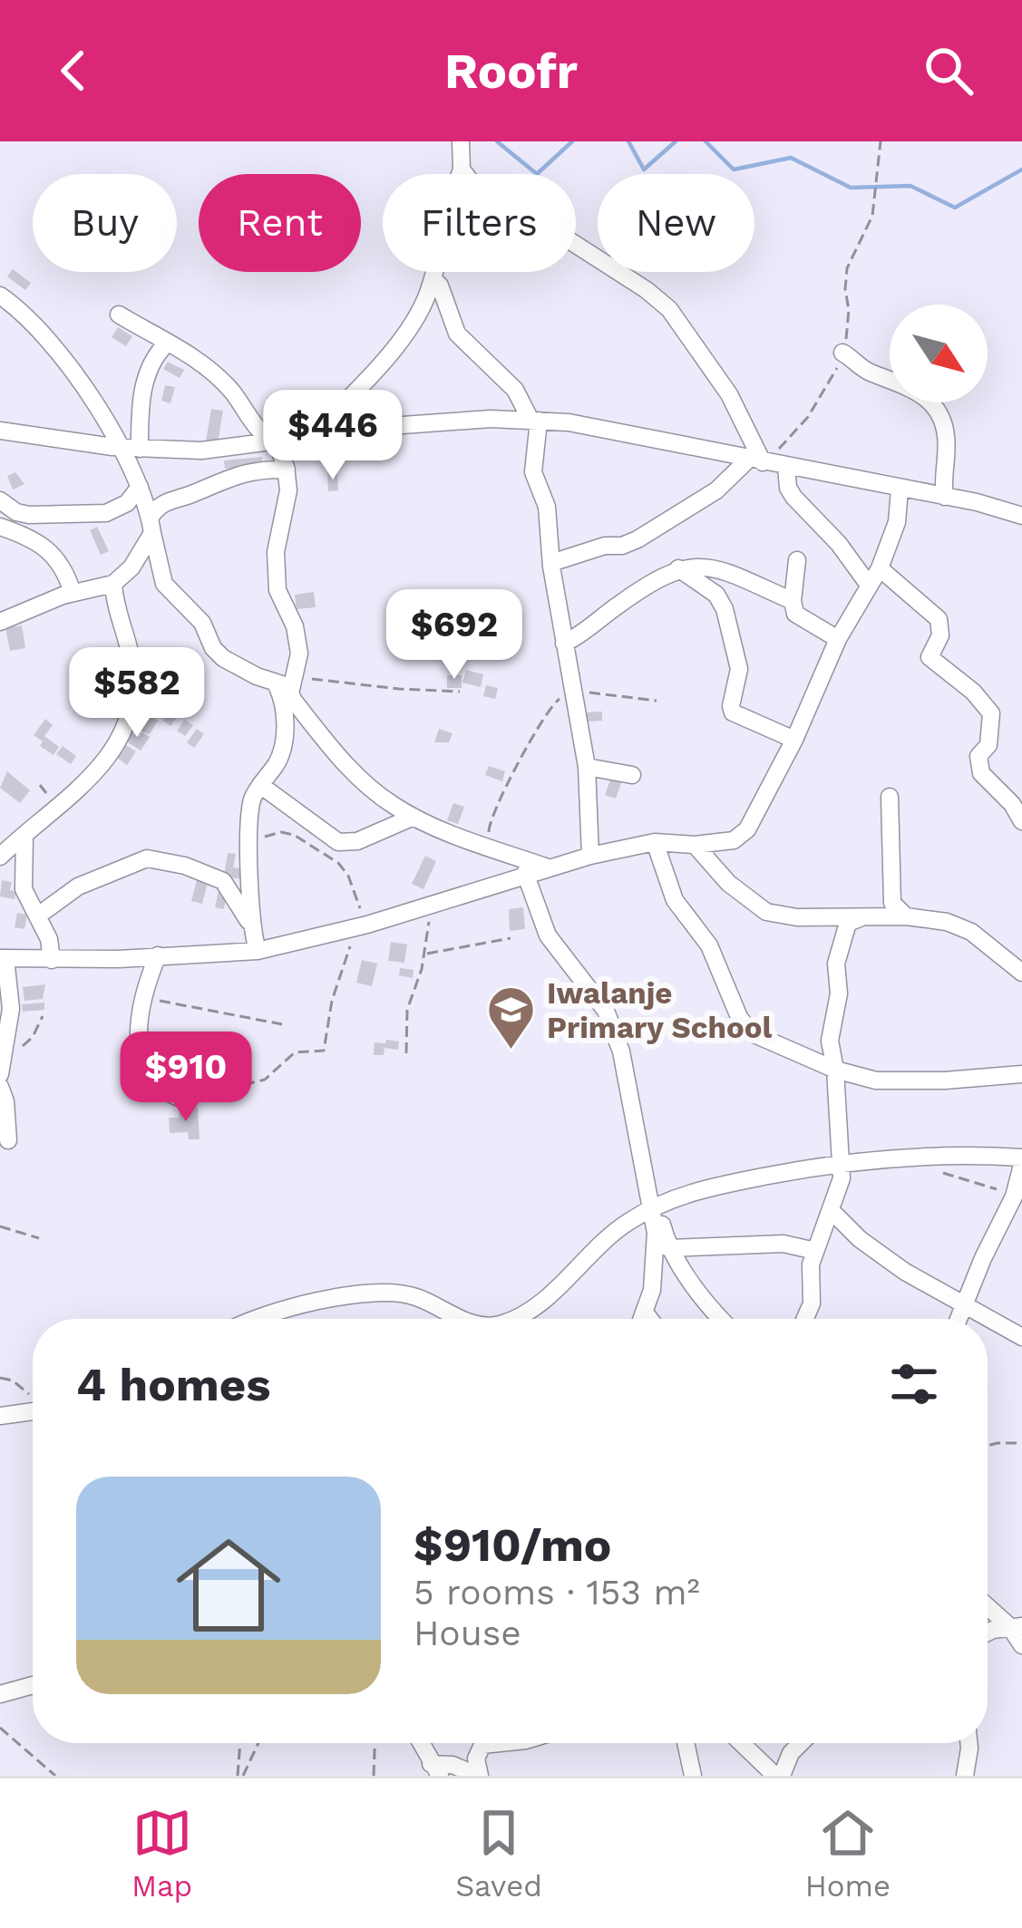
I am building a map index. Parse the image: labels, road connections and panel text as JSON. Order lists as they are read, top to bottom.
{
  "places": {
    "school or university": ["Iwalanje Primary School"]
  },
  "north": "bottom right",
  "page": {
    "header": "Roofr",
    "chip": [
      "Buy",
      "Rent",
      "Filters",
      "New"
    ],
    "price": [
      "$446",
      "$692",
      "$582",
      "$910"
    ],
    "heading": "4 homes",
    "list": [
      {
        "name": "$910/mo",
        "note": "5 rooms · 153 m² · House"
      }
    ],
    "tabs": ["Map", "Saved", "Home"]
  }
}
